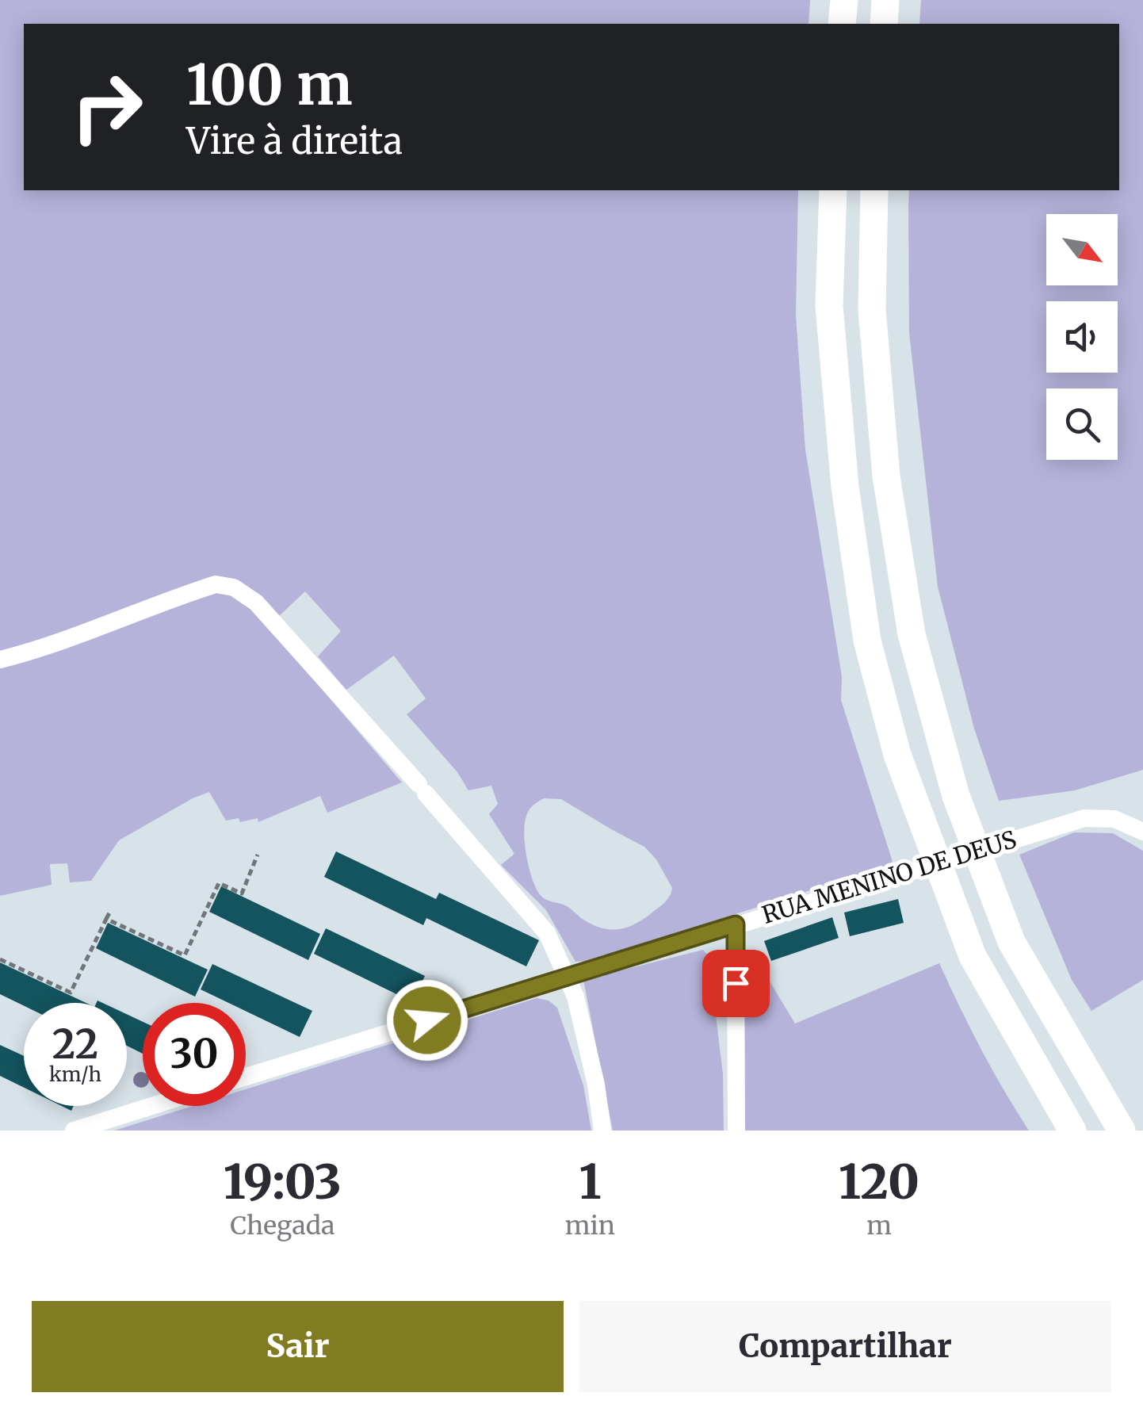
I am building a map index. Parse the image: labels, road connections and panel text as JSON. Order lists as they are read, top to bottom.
{
  "streets": {
    "street": ["RUA MENINO DE DEUS"]
  },
  "north": "bottom right",
  "page": {
    "turn": ["100 m", "Vire à direita"],
    "speed": "22 km/h",
    "limit": "30",
    "eta": [
      "19:03",
      "Chegada",
      "1",
      "min",
      "120",
      "m"
    ],
    "buttons": ["Sair", "Compartilhar"]
  }
}
